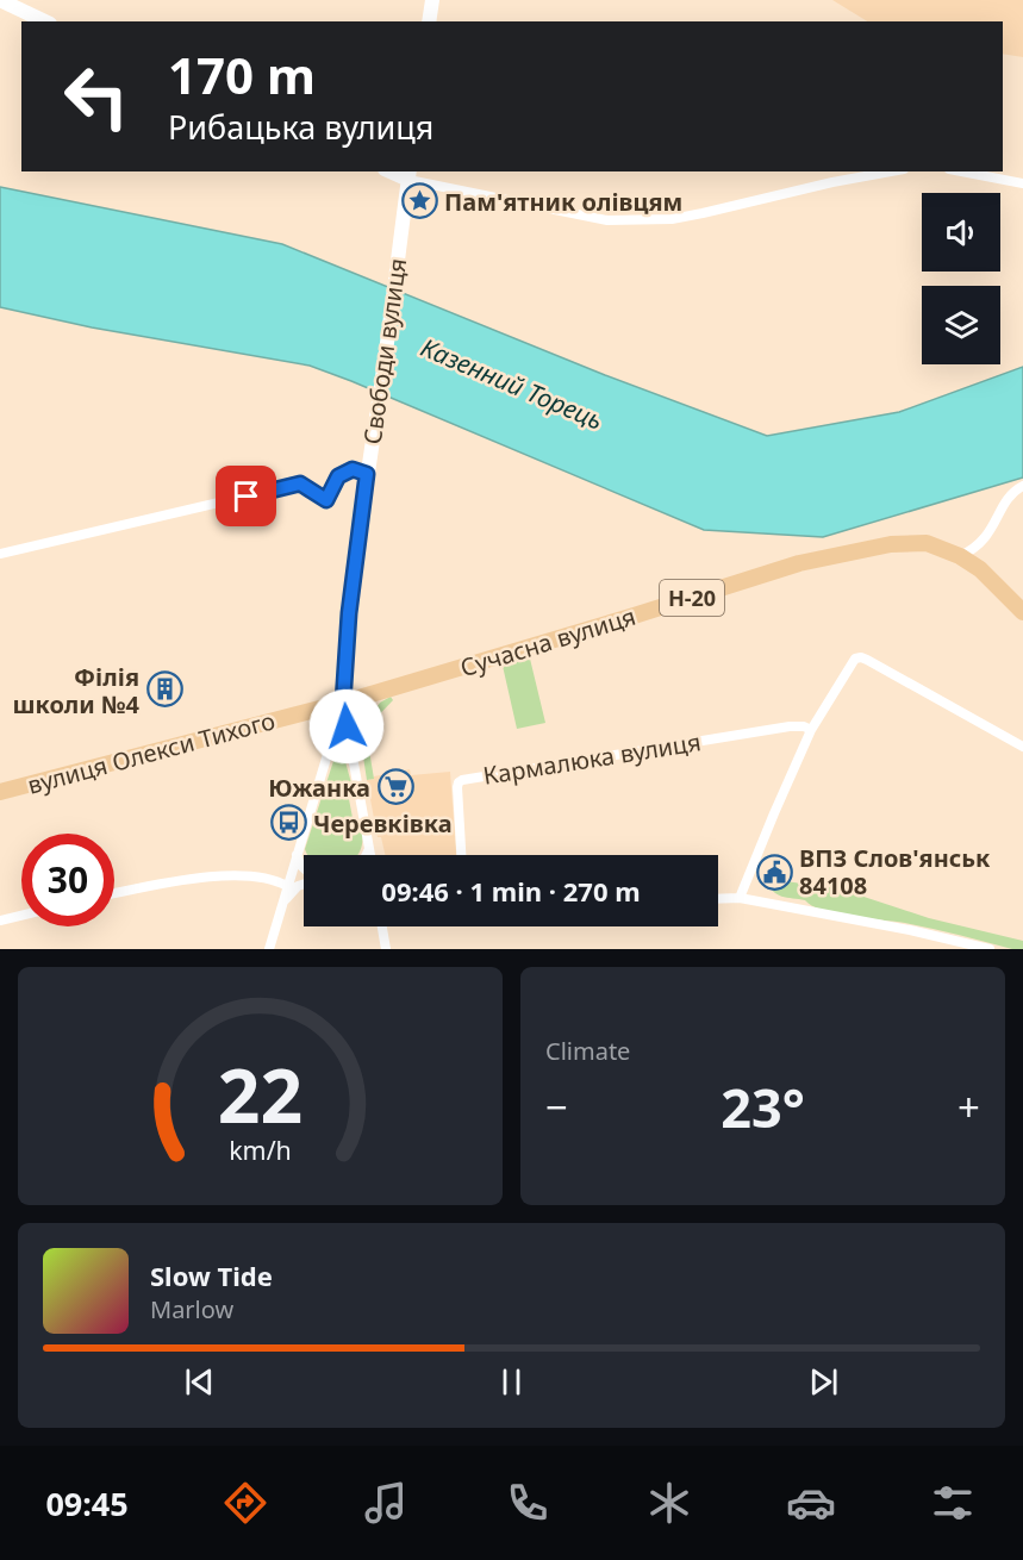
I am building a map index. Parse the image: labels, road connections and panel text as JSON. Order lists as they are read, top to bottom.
{
  "streets": {
    "main road": [
      "Свободи вулиця",
      "Н-20",
      "Сучасна вулиця",
      "вулиця Олекси Тихого"
    ],
    "street": ["Кармалюка вулиця"]
  },
  "crossings": [
    ["Свободи вулиця", "Сучасна вулиця"],
    ["Свободи вулиця", "вулиця Олекси Тихого"],
    ["Сучасна вулиця", "вулиця Олекси Тихого"]
  ],
  "water": ["Казенний Торець"],
  "places": {
    "place": ["Пам'ятник олівцям"],
    "building": ["Філія школи №4"],
    "supermarket": ["Южанка"],
    "bus stop": ["Черевківка"],
    "public building": ["ВПЗ Слов'янськ 84108"]
  },
  "page": {
    "turn": ["170 m", "Рибацька вулиця"],
    "limit": "30",
    "trip": "09:46 · 1 min · 270 m",
    "tile": "Climate",
    "heat": ["−", "23°", "+"],
    "song": ["Slow Tide", "Marlow"],
    "tabs": "09:45",
    "gauge": ["22", "km/h"]
  }
}
